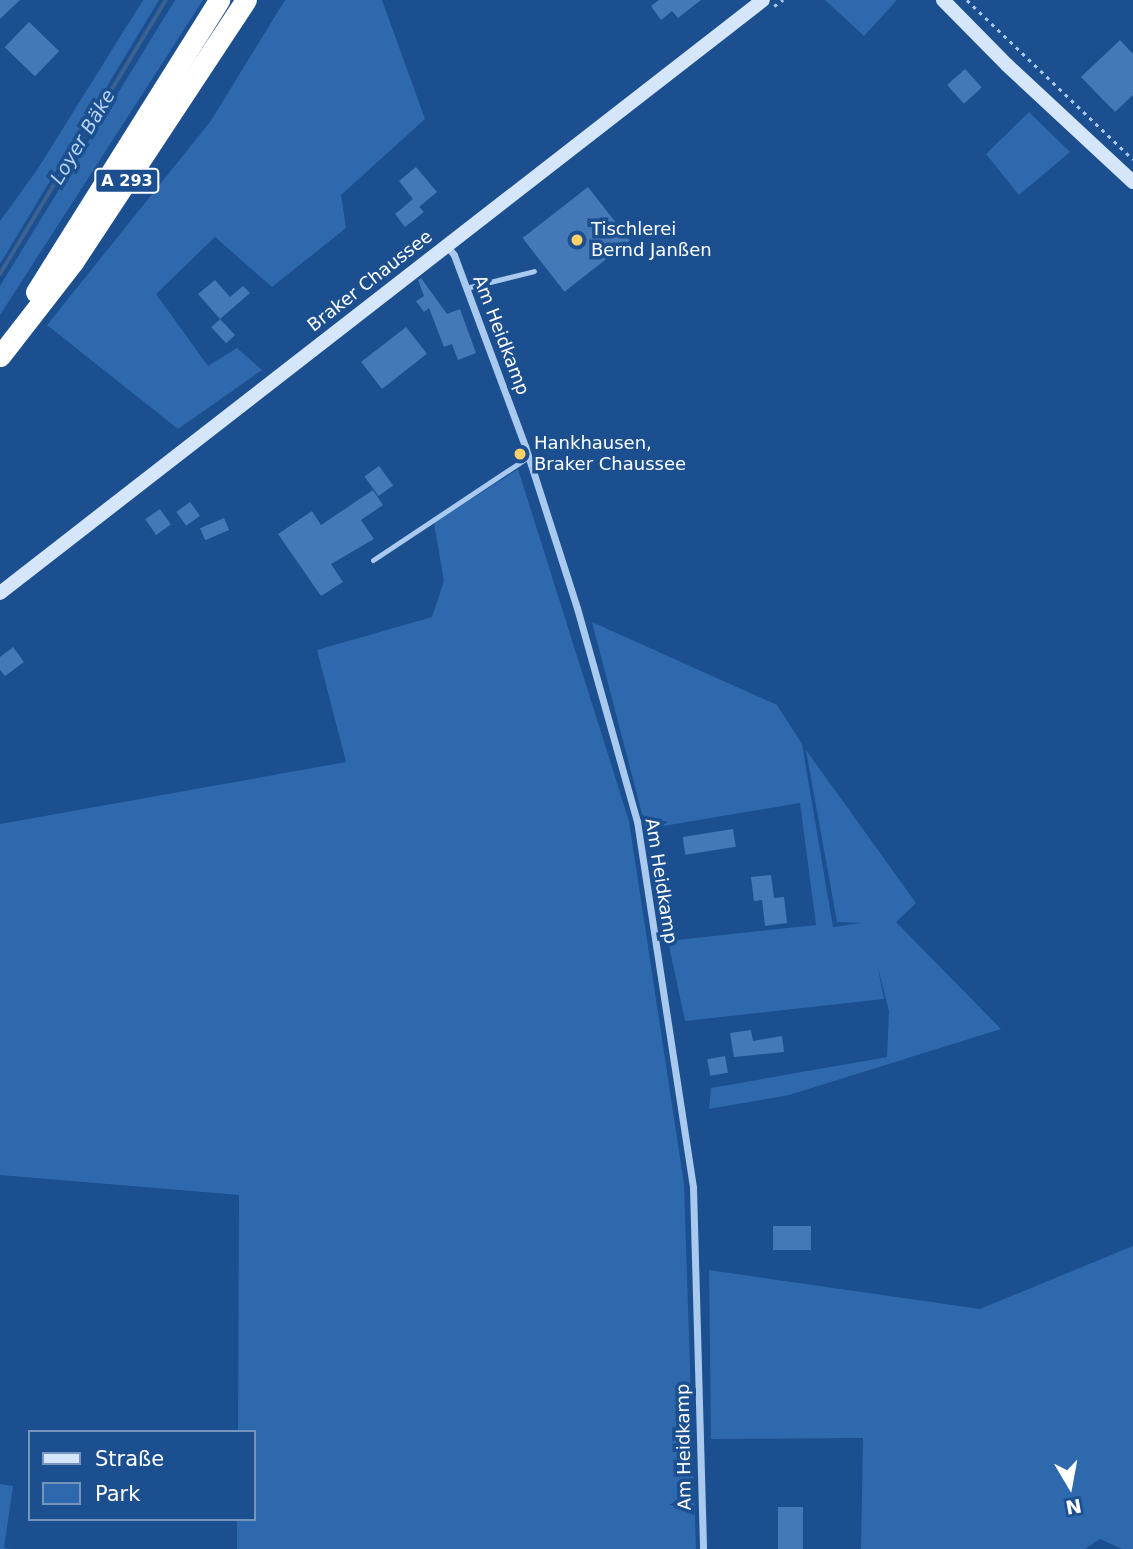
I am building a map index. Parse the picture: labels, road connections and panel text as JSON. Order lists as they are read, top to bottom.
{
  "streets": {
    "highway": ["A 293"],
    "street": ["Braker Chaussee", "Am Heidkamp"]
  },
  "crossings": [
    ["Braker Chaussee", "Am Heidkamp"]
  ],
  "water": ["Loyer Bäke"],
  "places": ["Tischlerei Bernd Janßen", "Hankhausen, Braker Chaussee"],
  "legend": ["Straße", "Park"],
  "north": "bottom"
}
